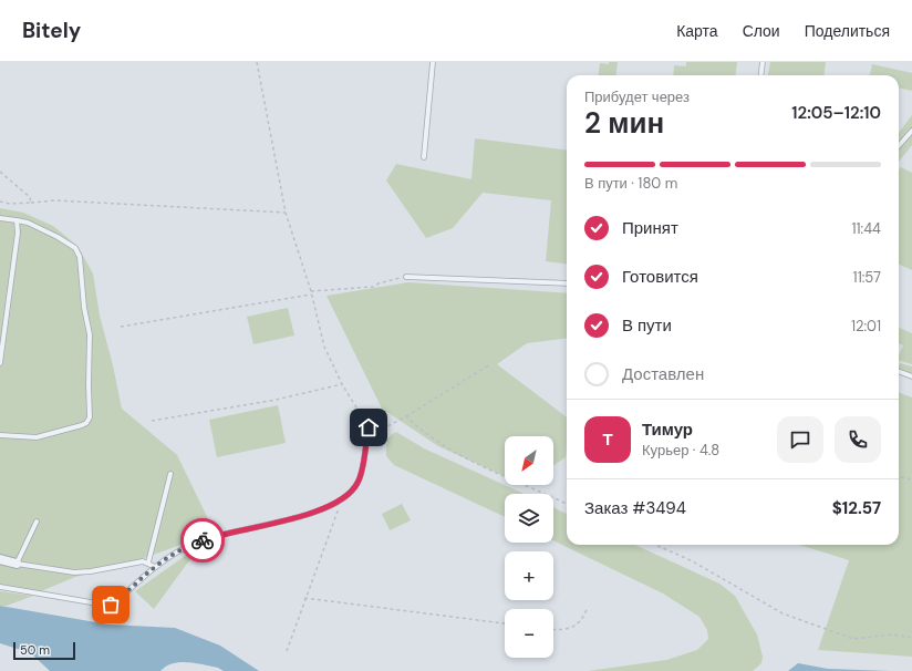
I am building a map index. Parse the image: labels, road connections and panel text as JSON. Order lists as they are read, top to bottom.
{
  "scale_bar": "50 m",
  "north": "bottom left",
  "page": {
    "header": "Bitely",
    "nav": ["Карта", "Слои", "Поделиться"],
    "heading": ["2 мин", "Прибудет через", "12:05–12:10"],
    "panel": [
      "Тимур",
      "Курьер · 4.8",
      "Заказ #3494",
      "$12.57"
    ],
    "bar": "В пути · 180 m",
    "list": [
      ["Принят", "11:44"],
      ["Готовится", "11:57"],
      ["В пути", "12:01"],
      "Доставлен"
    ],
    "round": "Т",
    "map_buttons": ["+", "−"],
    "scale": "50 m"
  }
}
